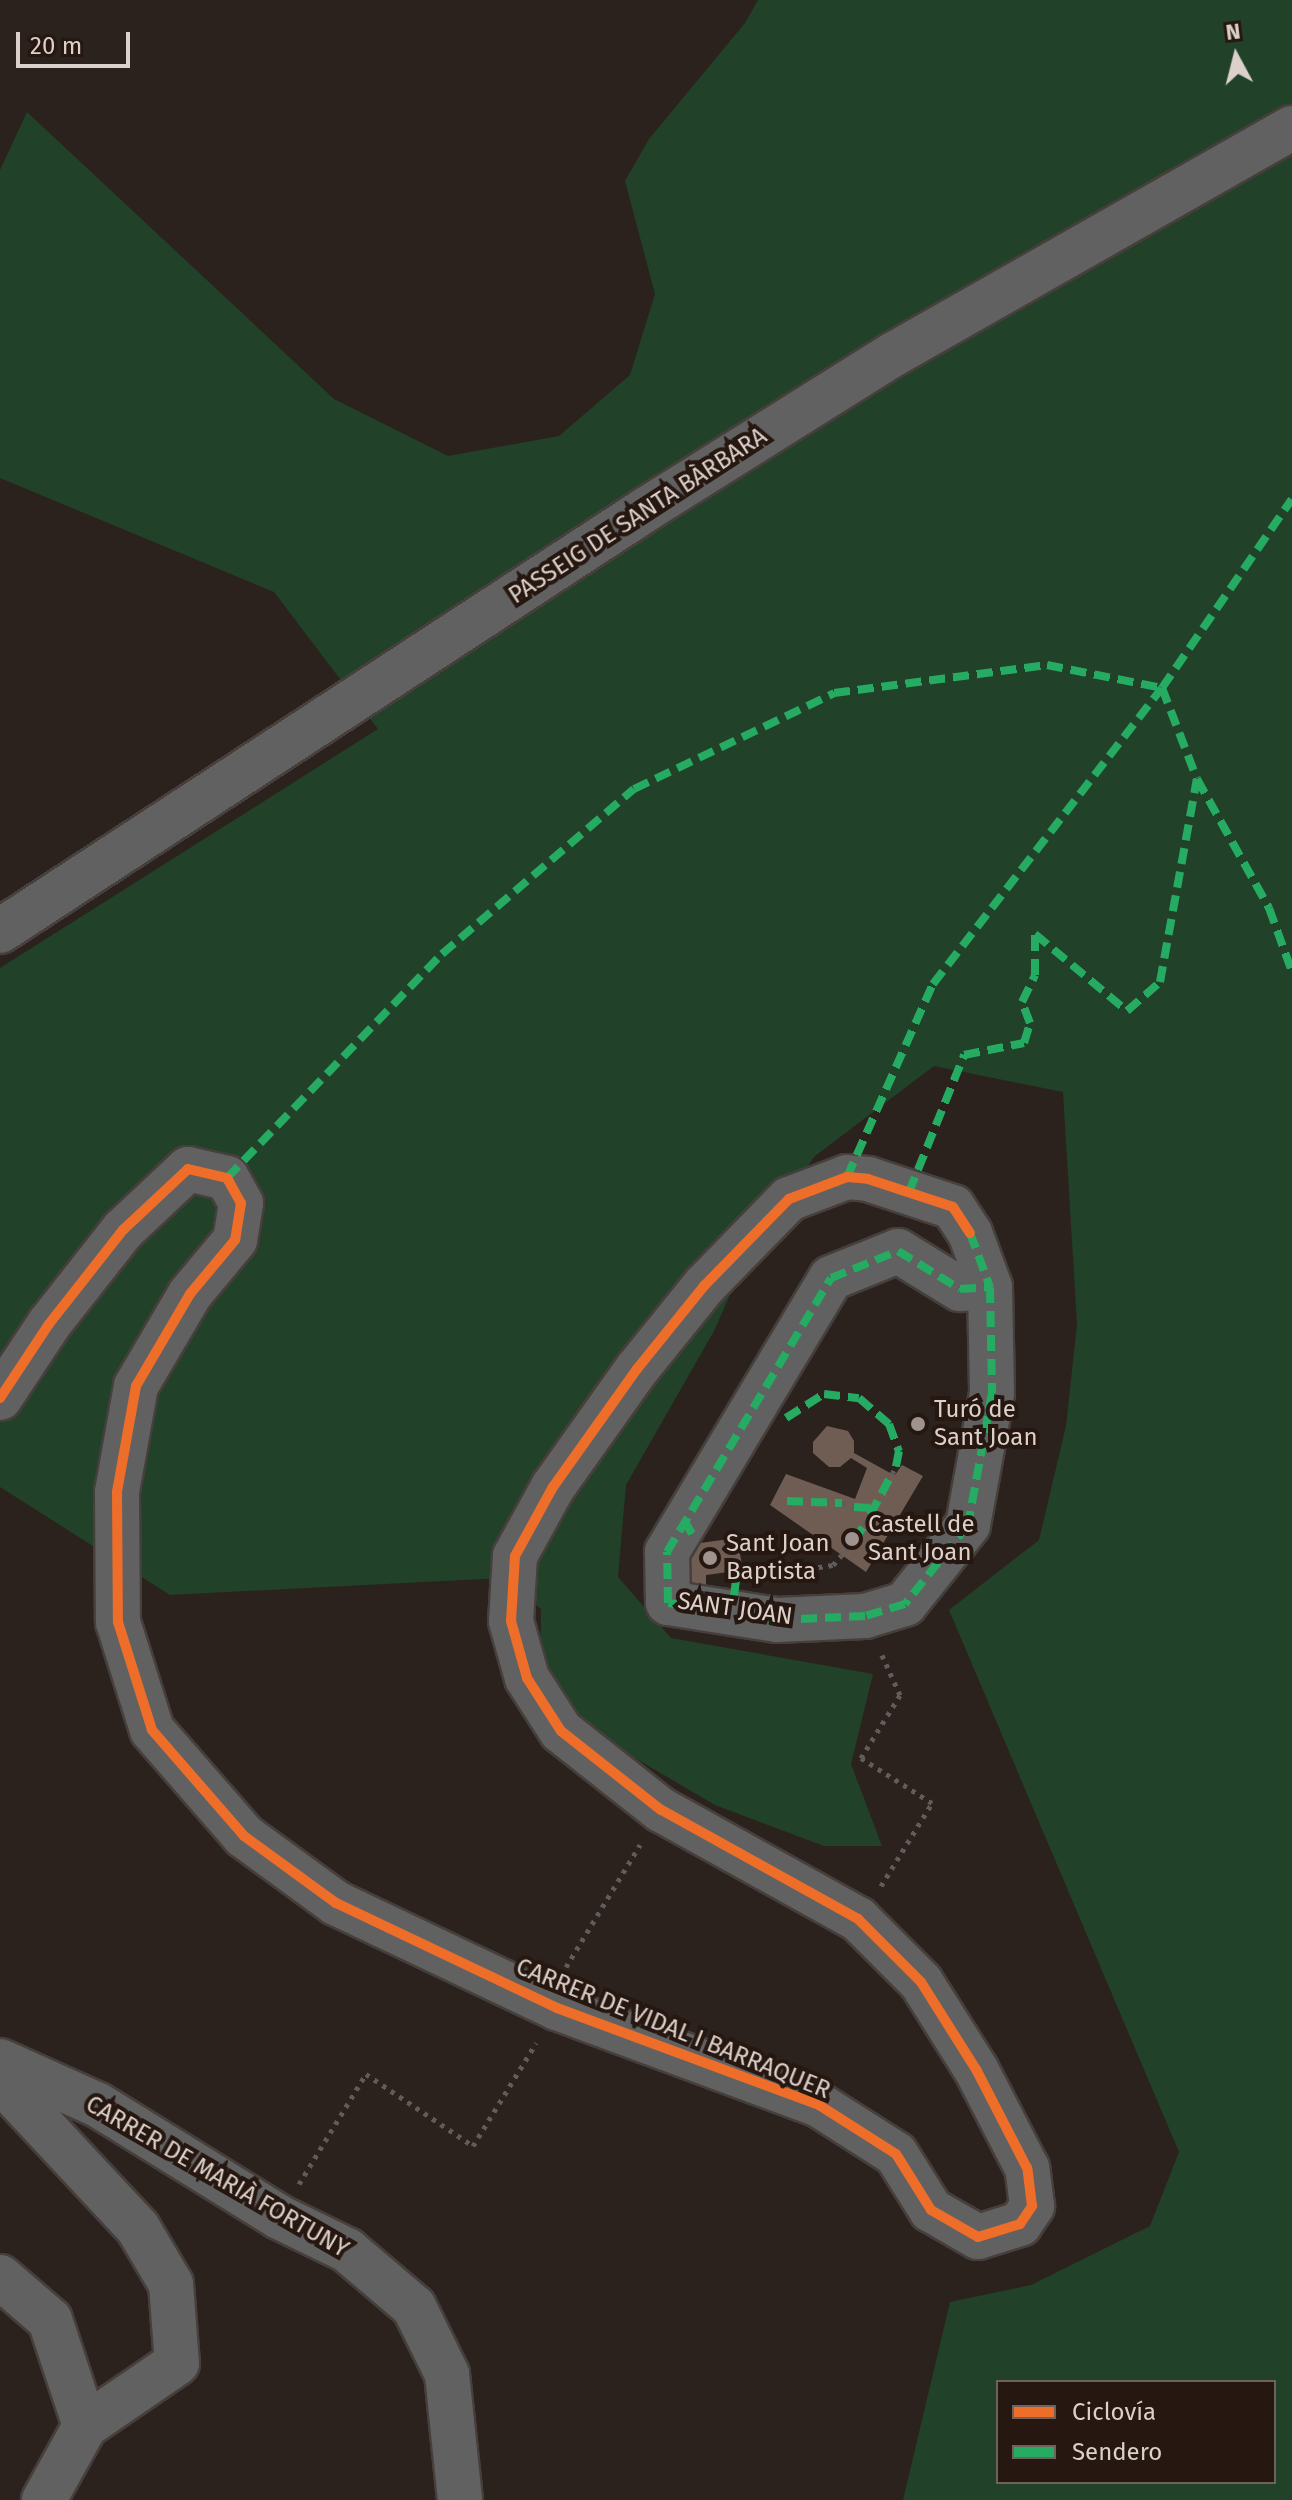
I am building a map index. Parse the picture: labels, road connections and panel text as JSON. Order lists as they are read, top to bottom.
{
  "streets": {
    "street": [
      "PASSEIG DE SANTA BÀRBARA",
      "SANT JOAN",
      "CARRER DE VIDAL I BARRAQUER",
      "CARRER DE MARIÀ FORTUNY"
    ]
  },
  "crossings": [
    ["SANT JOAN", "CARRER DE VIDAL I BARRAQUER"]
  ],
  "places": ["Turó de Sant Joan", "Castell de Sant Joan", "Sant Joan Baptista"],
  "legend": ["Ciclovía", "Sendero"],
  "scale_bar": "20 m",
  "north": "top"
}
